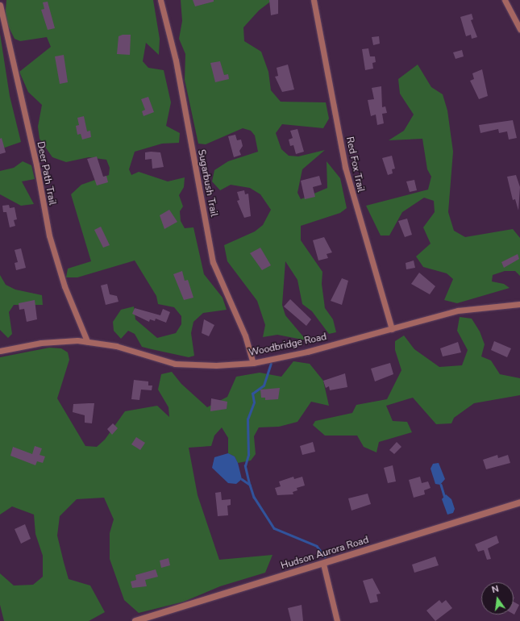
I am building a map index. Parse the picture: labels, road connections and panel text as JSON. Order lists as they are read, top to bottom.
{
  "streets": {
    "street": [
      "Red Fox Trail",
      "Deer Path Trail",
      "Sugarbush Trail",
      "Woodbridge Road",
      "Hudson Aurora Road"
    ]
  },
  "crossings": [
    ["Red Fox Trail", "Woodbridge Road"],
    ["Deer Path Trail", "Woodbridge Road"],
    ["Sugarbush Trail", "Woodbridge Road"]
  ],
  "north": "top"
}
